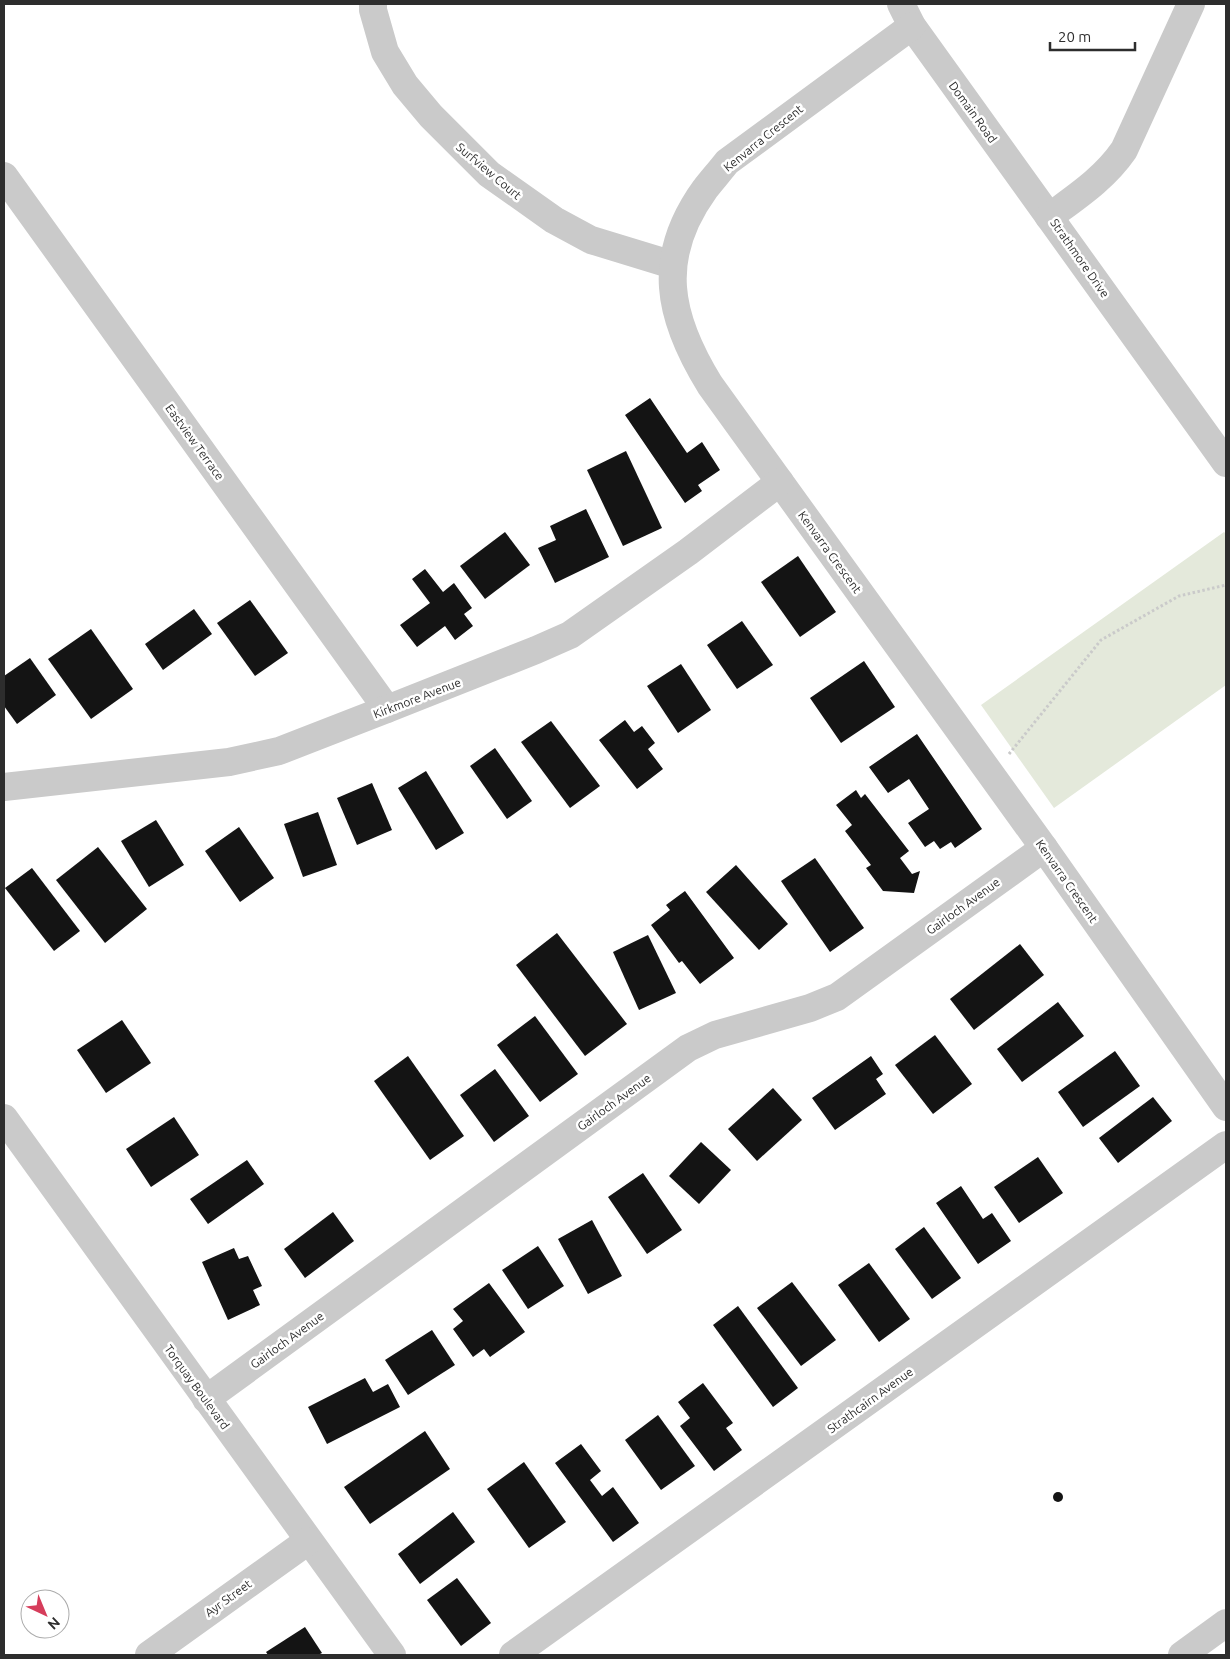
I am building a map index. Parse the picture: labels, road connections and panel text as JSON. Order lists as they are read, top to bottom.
{
  "streets": {
    "street": [
      "Domain Road",
      "Kenvarra Crescent",
      "Surfview Court",
      "Strathmore Drive",
      "Eastview Terrace",
      "Kirkmore Avenue",
      "Gairloch Avenue",
      "Torquay Boulevard",
      "Strathcairn Avenue",
      "Ayr Street"
    ]
  },
  "crossings": [
    ["Domain Road", "Kenvarra Crescent"],
    ["Domain Road", "Strathmore Drive"],
    ["Kenvarra Crescent", "Surfview Court"],
    ["Kenvarra Crescent", "Kirkmore Avenue"],
    ["Kenvarra Crescent", "Gairloch Avenue"],
    ["Eastview Terrace", "Kirkmore Avenue"],
    ["Gairloch Avenue", "Torquay Boulevard"],
    ["Torquay Boulevard", "Ayr Street"]
  ],
  "scale_bar": "20 m",
  "north": "bottom right"
}
